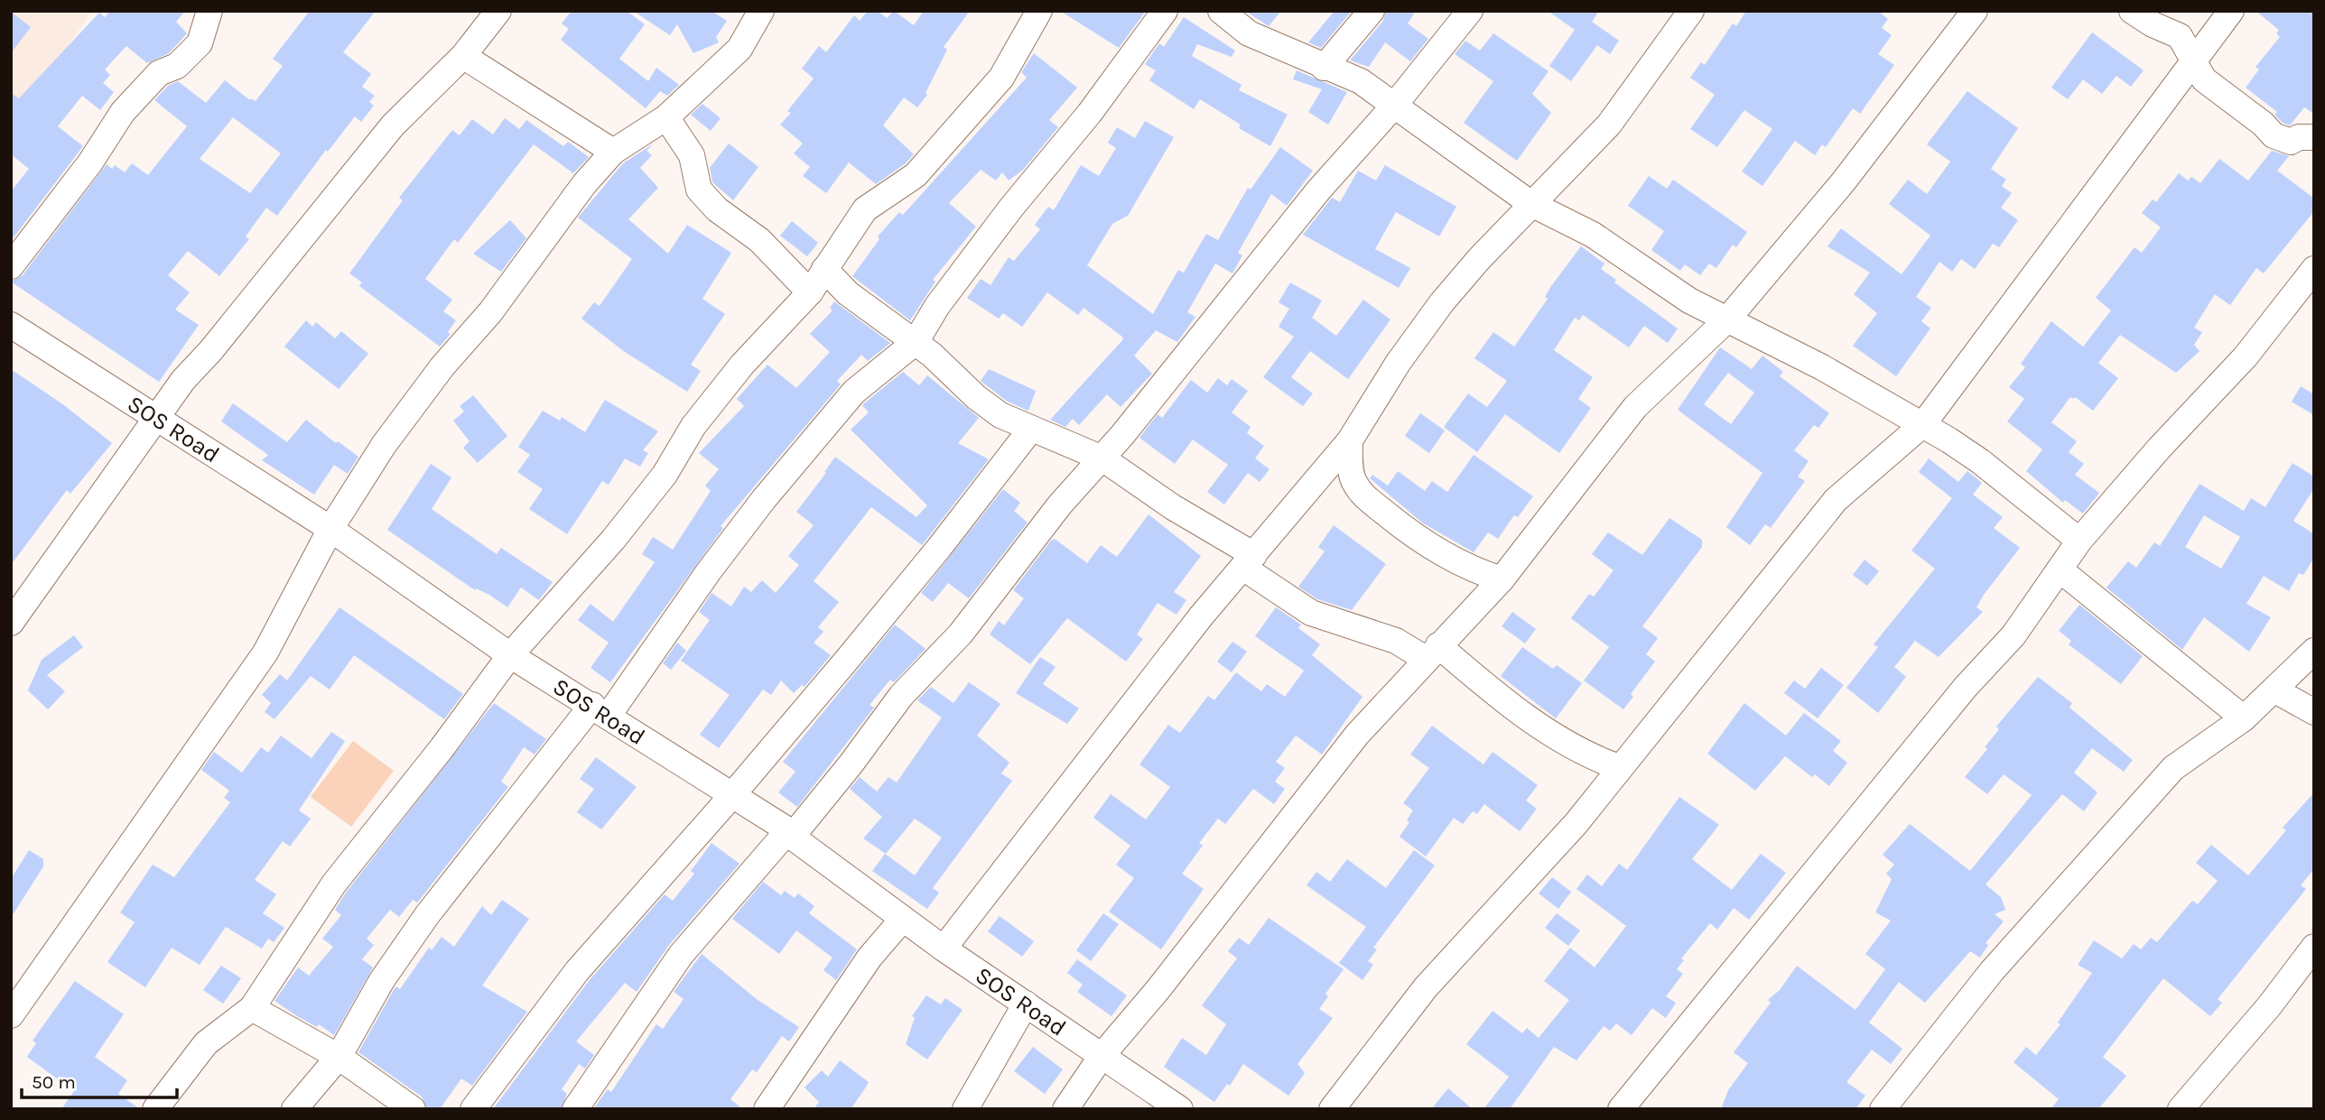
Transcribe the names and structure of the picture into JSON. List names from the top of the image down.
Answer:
{
  "streets": {
    "street": ["SOS Road"]
  },
  "scale_bar": "50 m"
}
